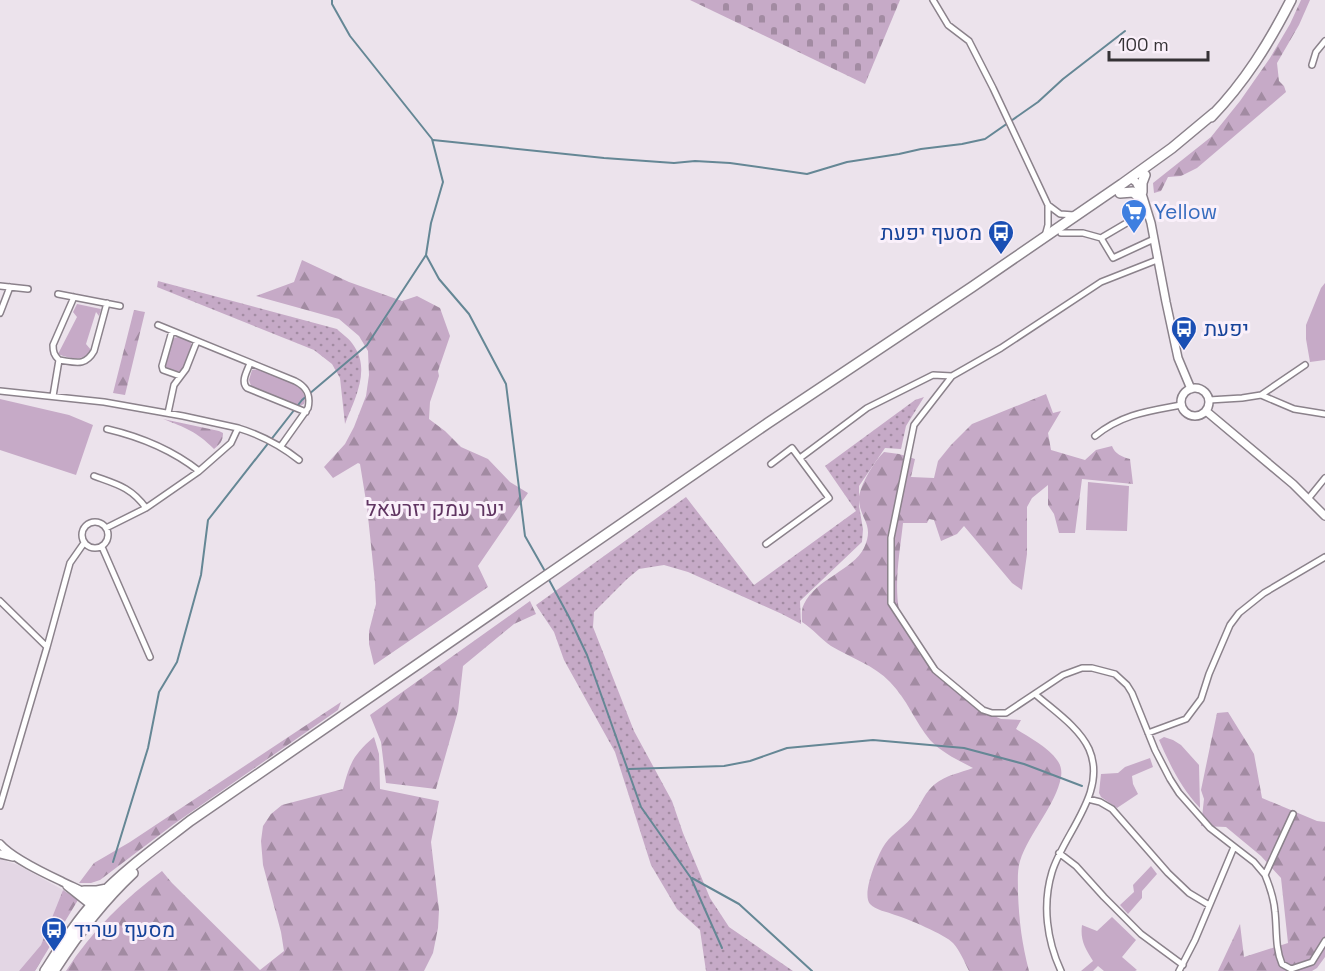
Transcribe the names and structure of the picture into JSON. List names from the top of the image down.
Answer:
{
  "parks": ["יער עמק יזרעאל"],
  "places": {
    "supermarket": ["Yellow"],
    "bus stop": ["מסעף יפעת", "יפעת", "מסעף שריד"]
  },
  "scale_bar": "100 m"
}
